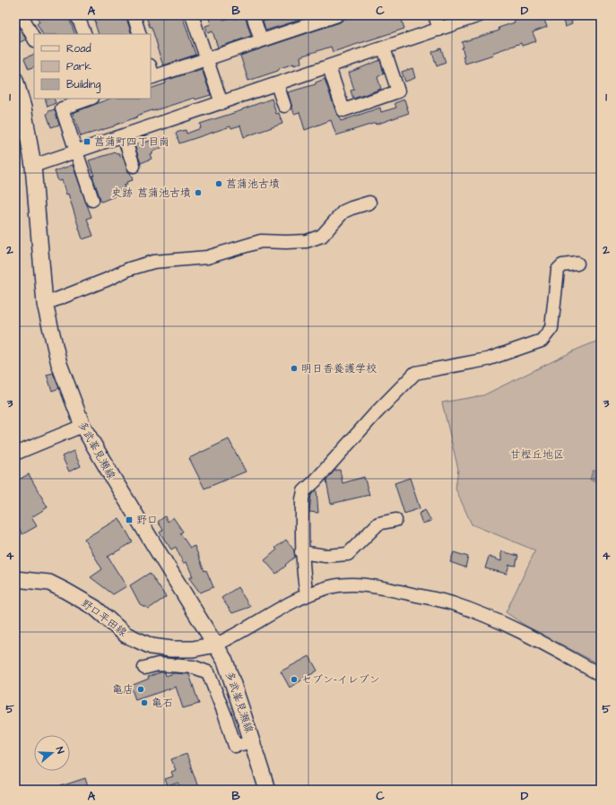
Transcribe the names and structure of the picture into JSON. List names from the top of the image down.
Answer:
{
  "streets": {
    "main road": ["多武峯見瀬線", "野口平田線"]
  },
  "crossings": [
    ["多武峯見瀬線", "野口平田線"]
  ],
  "parks": ["甘樫丘地区"],
  "places": {
    "transit": ["菖蒲町四丁目南", "野口"],
    "other": [
      "菖蒲池古墳",
      "史跡 菖蒲池古墳",
      "明日香養護学校",
      "セブン-イレブン",
      "亀店",
      "亀石"
    ]
  },
  "legend": ["Road", "Park", "Building"],
  "north": "right",
  "grid": {
    "columns": [
      "A",
      "B",
      "C",
      "D"
    ],
    "rows": [
      "1",
      "2",
      "3",
      "4",
      "5"
    ]
  }
}
